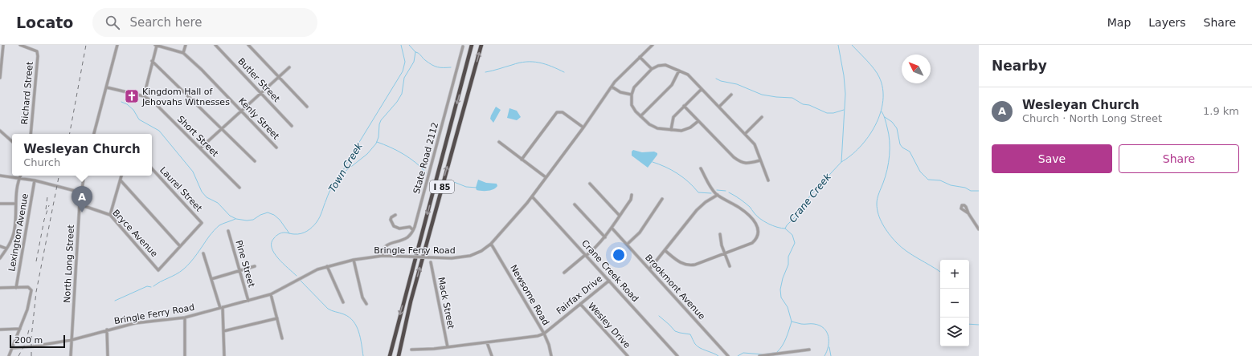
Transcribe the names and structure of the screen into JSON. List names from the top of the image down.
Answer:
{
  "streets": {
    "highway": ["I 85"],
    "street": [
      "Butler Street",
      "Richard Street",
      "Kenly Street",
      "Short Street",
      "State Road 2112",
      "Laurel Street",
      "Lexington Avenue",
      "Bryce Avenue",
      "Bringle Ferry Road",
      "North Long Street",
      "Pine Street",
      "Crane Creek Road",
      "Brookmont Avenue",
      "Newsome Road",
      "Fairfax Drive",
      "Mack Street",
      "Wesley Drive"
    ]
  },
  "crossings": [
    ["Laurel Street", "Bryce Avenue"],
    ["Bryce Avenue", "North Long Street"],
    ["Bringle Ferry Road", "North Long Street"],
    ["Bringle Ferry Road", "Pine Street"],
    ["Bringle Ferry Road", "Crane Creek Road"],
    ["Bringle Ferry Road", "Newsome Road"],
    ["Crane Creek Road", "Fairfax Drive"],
    ["Newsome Road", "Fairfax Drive"],
    ["Fairfax Drive", "Wesley Drive"]
  ],
  "water": ["Town Creek", "Crane Creek"],
  "places": {
    "church": ["Kingdom Hall of Jehovahs Witnesses"]
  },
  "scale_bar": "200 m",
  "north": "top left",
  "page": {
    "header": "Locato",
    "search": "Search here",
    "nav": ["Map", "Layers", "Share"],
    "heading": "Nearby",
    "list": [
      {
        "mark": "A",
        "name": "Wesleyan Church",
        "note": "Church · North Long Street",
        "value": "1.9 km"
      }
    ],
    "popup": ["Wesleyan Church", "Church"],
    "buttons": ["Save", "Share"],
    "pins": "A",
    "map_buttons": ["+", "−"],
    "scale": "200 m"
  }
}
